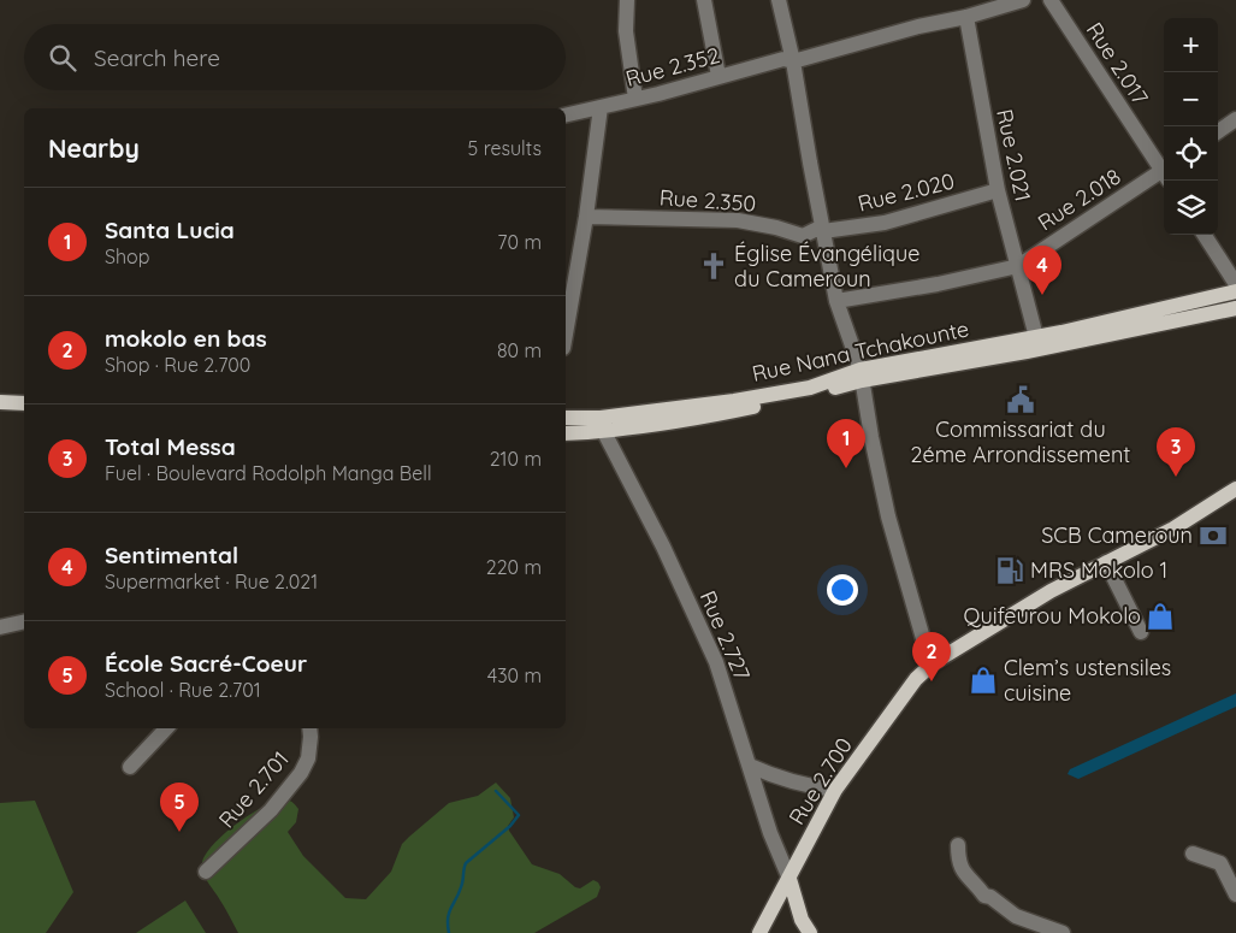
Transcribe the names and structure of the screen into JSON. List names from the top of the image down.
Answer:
{
  "streets": {
    "main road": ["Rue Nana Tchakounte", "Rue 2.700"],
    "street": [
      "Rue 2.017",
      "Rue 2.352",
      "Rue 2.021",
      "Rue 2.020",
      "Rue 2.018",
      "Rue 2.350",
      "Rue 2.727",
      "Rue 2.701"
    ]
  },
  "crossings": [
    ["Rue 2.352", "Rue 2.021"],
    ["Rue 2.021", "Rue 2.020"],
    ["Rue 2.021", "Rue 2.018"],
    ["Rue 2.021", "Rue Nana Tchakounte"],
    ["Rue 2.020", "Rue 2.350"],
    ["Rue Nana Tchakounte", "Rue 2.727"],
    ["Rue 2.727", "Rue 2.700"]
  ],
  "places": {
    "church": ["Église Évangélique du Cameroun"],
    "public building": ["Commissariat du 2éme Arrondissement"],
    "bank": ["SCB Cameroun"],
    "fuel station": ["MRS Mokolo 1"],
    "shop": ["Quifeurou Mokolo", "Clem’s ustensiles cuisine"]
  },
  "page": {
    "map_buttons": ["+", "−"],
    "search": "Search here",
    "heading": ["Nearby", "5 results"],
    "list": [
      {
        "mark": "1",
        "name": "Santa Lucia",
        "note": "Shop",
        "value": "70 m"
      },
      {
        "mark": "2",
        "name": "mokolo en bas",
        "note": "Shop · Rue 2.700",
        "value": "80 m"
      },
      {
        "mark": "3",
        "name": "Total Messa",
        "note": "Fuel · Boulevard Rodolph Manga Bell",
        "value": "210 m"
      },
      {
        "mark": "4",
        "name": "Sentimental",
        "note": "Supermarket · Rue 2.021",
        "value": "220 m"
      },
      {
        "mark": "5",
        "name": "École Sacré-Coeur",
        "note": "School · Rue 2.701",
        "value": "430 m"
      }
    ],
    "pins": [
      "4",
      "1",
      "3",
      "2",
      "5"
    ]
  }
}
